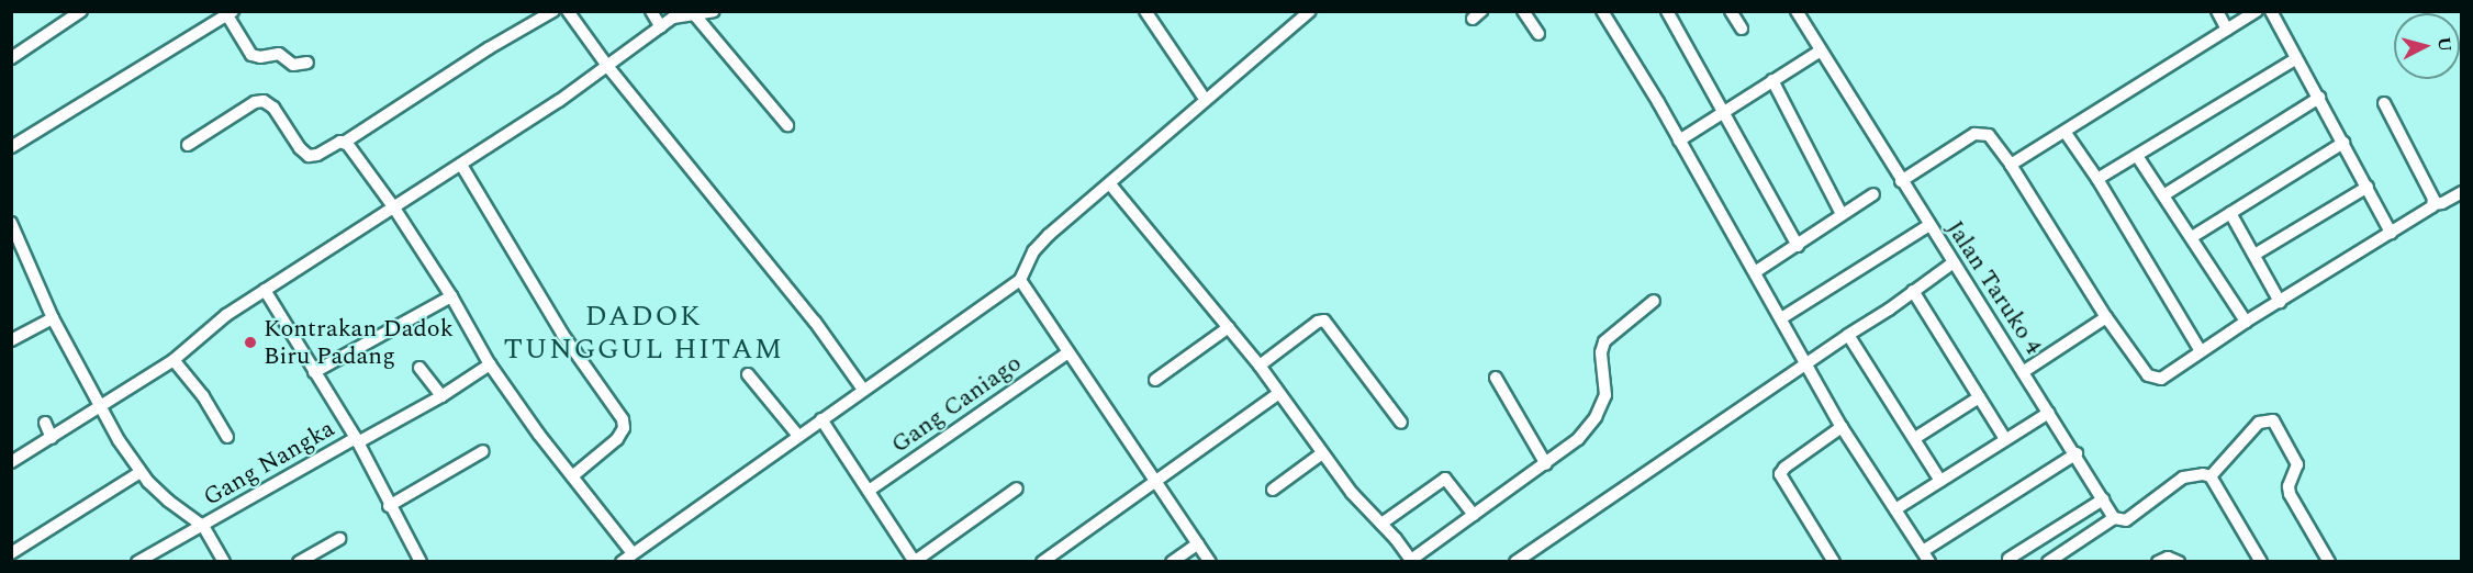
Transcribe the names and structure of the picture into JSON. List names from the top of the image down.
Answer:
{
  "streets": {
    "street": ["Jalan Taruko 4", "Gang Caniago", "Gang Nangka"]
  },
  "districts": ["DADOK TUNGGUL HITAM"],
  "places": ["Kontrakan Dadok Biru Padang"],
  "north": "right"
}
